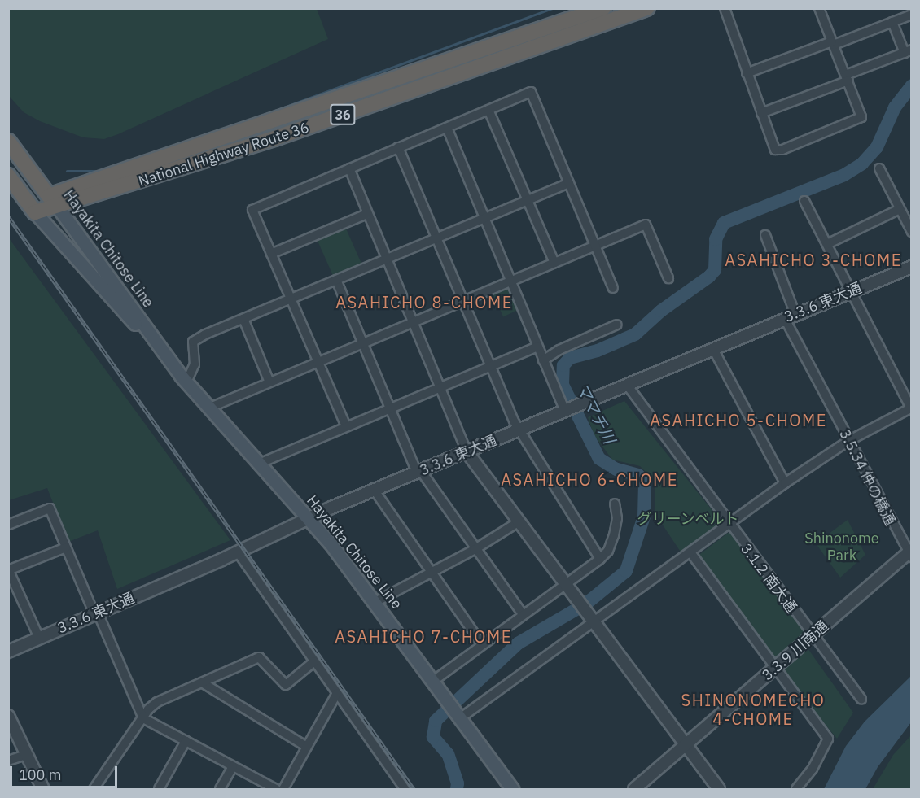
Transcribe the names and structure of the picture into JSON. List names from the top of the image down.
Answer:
{
  "streets": {
    "highway": ["36", "National Highway Route 36"],
    "main road": ["Hayakita Chitose Line"],
    "street": [
      "3.3.6 東大通",
      "3.5.34 仲の橋通",
      "3.1.2 南大通",
      "3.3.9 川南通"
    ]
  },
  "crossings": [
    ["National Highway Route 36", "Hayakita Chitose Line"],
    ["Hayakita Chitose Line", "3.3.6 東大通"],
    ["3.3.6 東大通", "3.5.34 仲の橋通"],
    ["3.3.6 東大通", "3.1.2 南大通"],
    ["3.5.34 仲の橋通", "3.3.9 川南通"],
    ["3.1.2 南大通", "3.3.9 川南通"]
  ],
  "districts": [
    "ASAHICHO 3-CHOME",
    "ASAHICHO 8-CHOME",
    "ASAHICHO 5-CHOME",
    "ASAHICHO 6-CHOME",
    "ASAHICHO 7-CHOME",
    "SHINONOMECHO 4-CHOME"
  ],
  "water": ["ママチ川"],
  "parks": ["グリーンベルト", "Shinonome Park"],
  "scale_bar": "100 m"
}
